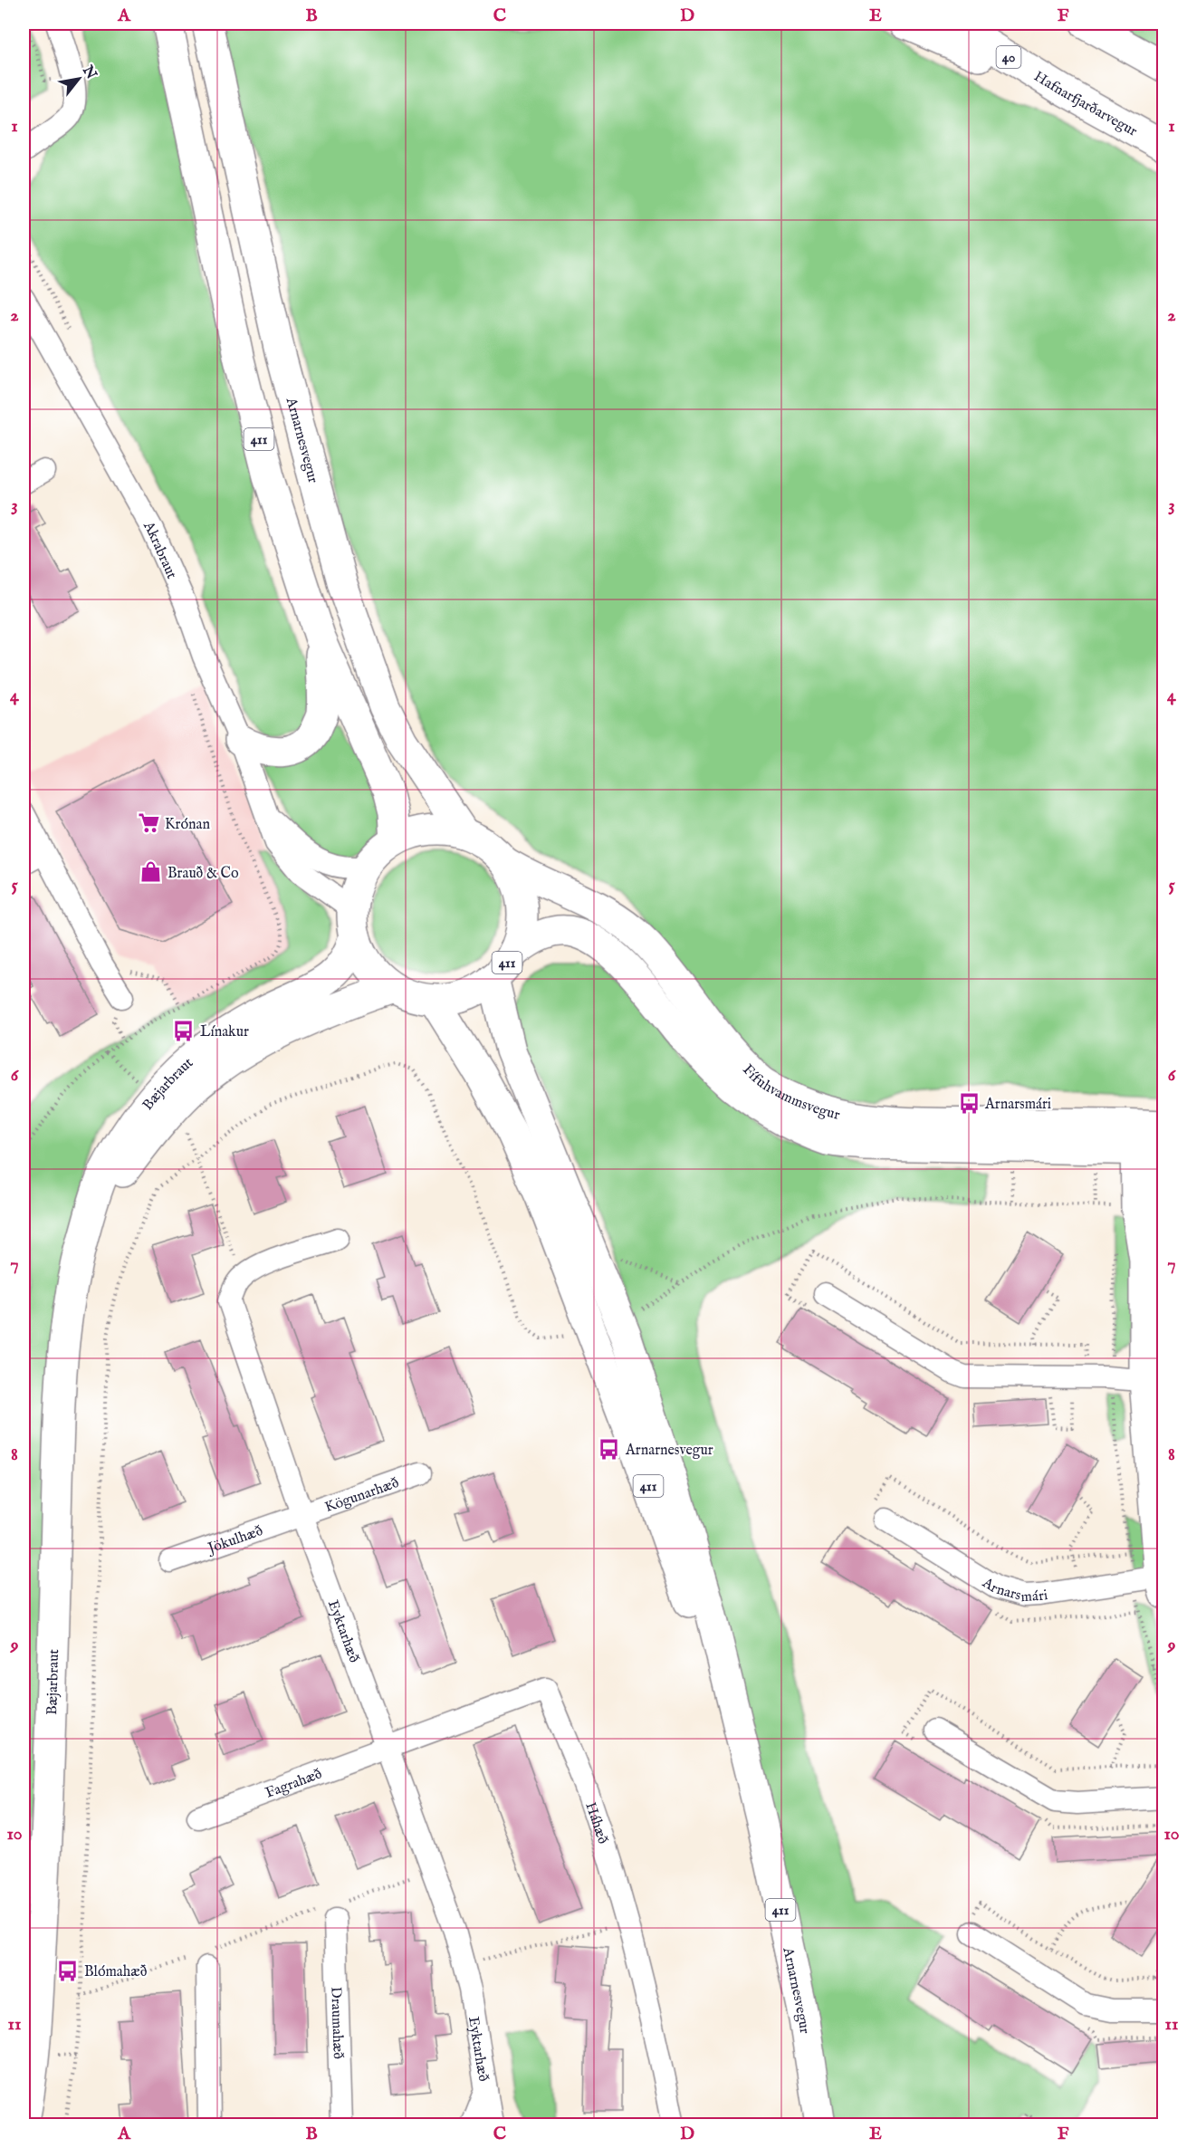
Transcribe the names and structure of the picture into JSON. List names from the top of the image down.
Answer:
{
  "streets": {
    "main road": [
      "40",
      "Hafnarfjarðarvegur",
      "411",
      "Arnarnesvegur",
      "Bæjarbraut",
      "Fífuhvammsvegur",
      "Arnarsmári"
    ],
    "street": [
      "Akrabraut",
      "Kögunarhæð",
      "Jökulhæð",
      "Eyktarhæð",
      "Fagrahæð",
      "Háhæð",
      "Draumahæð"
    ]
  },
  "crossings": [
    ["411", "Arnarnesvegur"],
    ["411", "Akrabraut"],
    ["411", "Bæjarbraut"],
    ["411", "Fífuhvammsvegur"],
    ["Arnarnesvegur", "Akrabraut"],
    ["Arnarnesvegur", "Bæjarbraut"],
    ["Arnarnesvegur", "Fífuhvammsvegur"],
    ["Akrabraut", "Bæjarbraut"],
    ["Akrabraut", "Fífuhvammsvegur"],
    ["Bæjarbraut", "Fífuhvammsvegur"],
    ["Fífuhvammsvegur", "Arnarsmári"],
    ["Kögunarhæð", "Jökulhæð"],
    ["Kögunarhæð", "Eyktarhæð"],
    ["Jökulhæð", "Eyktarhæð"],
    ["Eyktarhæð", "Fagrahæð"],
    ["Eyktarhæð", "Háhæð"],
    ["Fagrahæð", "Háhæð"]
  ],
  "places": {
    "supermarket": ["Krónan"],
    "shop": ["Brauð & Co"],
    "bus stop": [
      "Línakur",
      "Arnarsmári",
      "Arnarnesvegur",
      "Blómahæð"
    ]
  },
  "north": "top right",
  "grid": {
    "columns": [
      "A",
      "B",
      "C",
      "D",
      "E",
      "F"
    ],
    "rows": [
      "1",
      "2",
      "3",
      "4",
      "5",
      "6",
      "7",
      "8",
      "9",
      "10",
      "11"
    ]
  }
}
